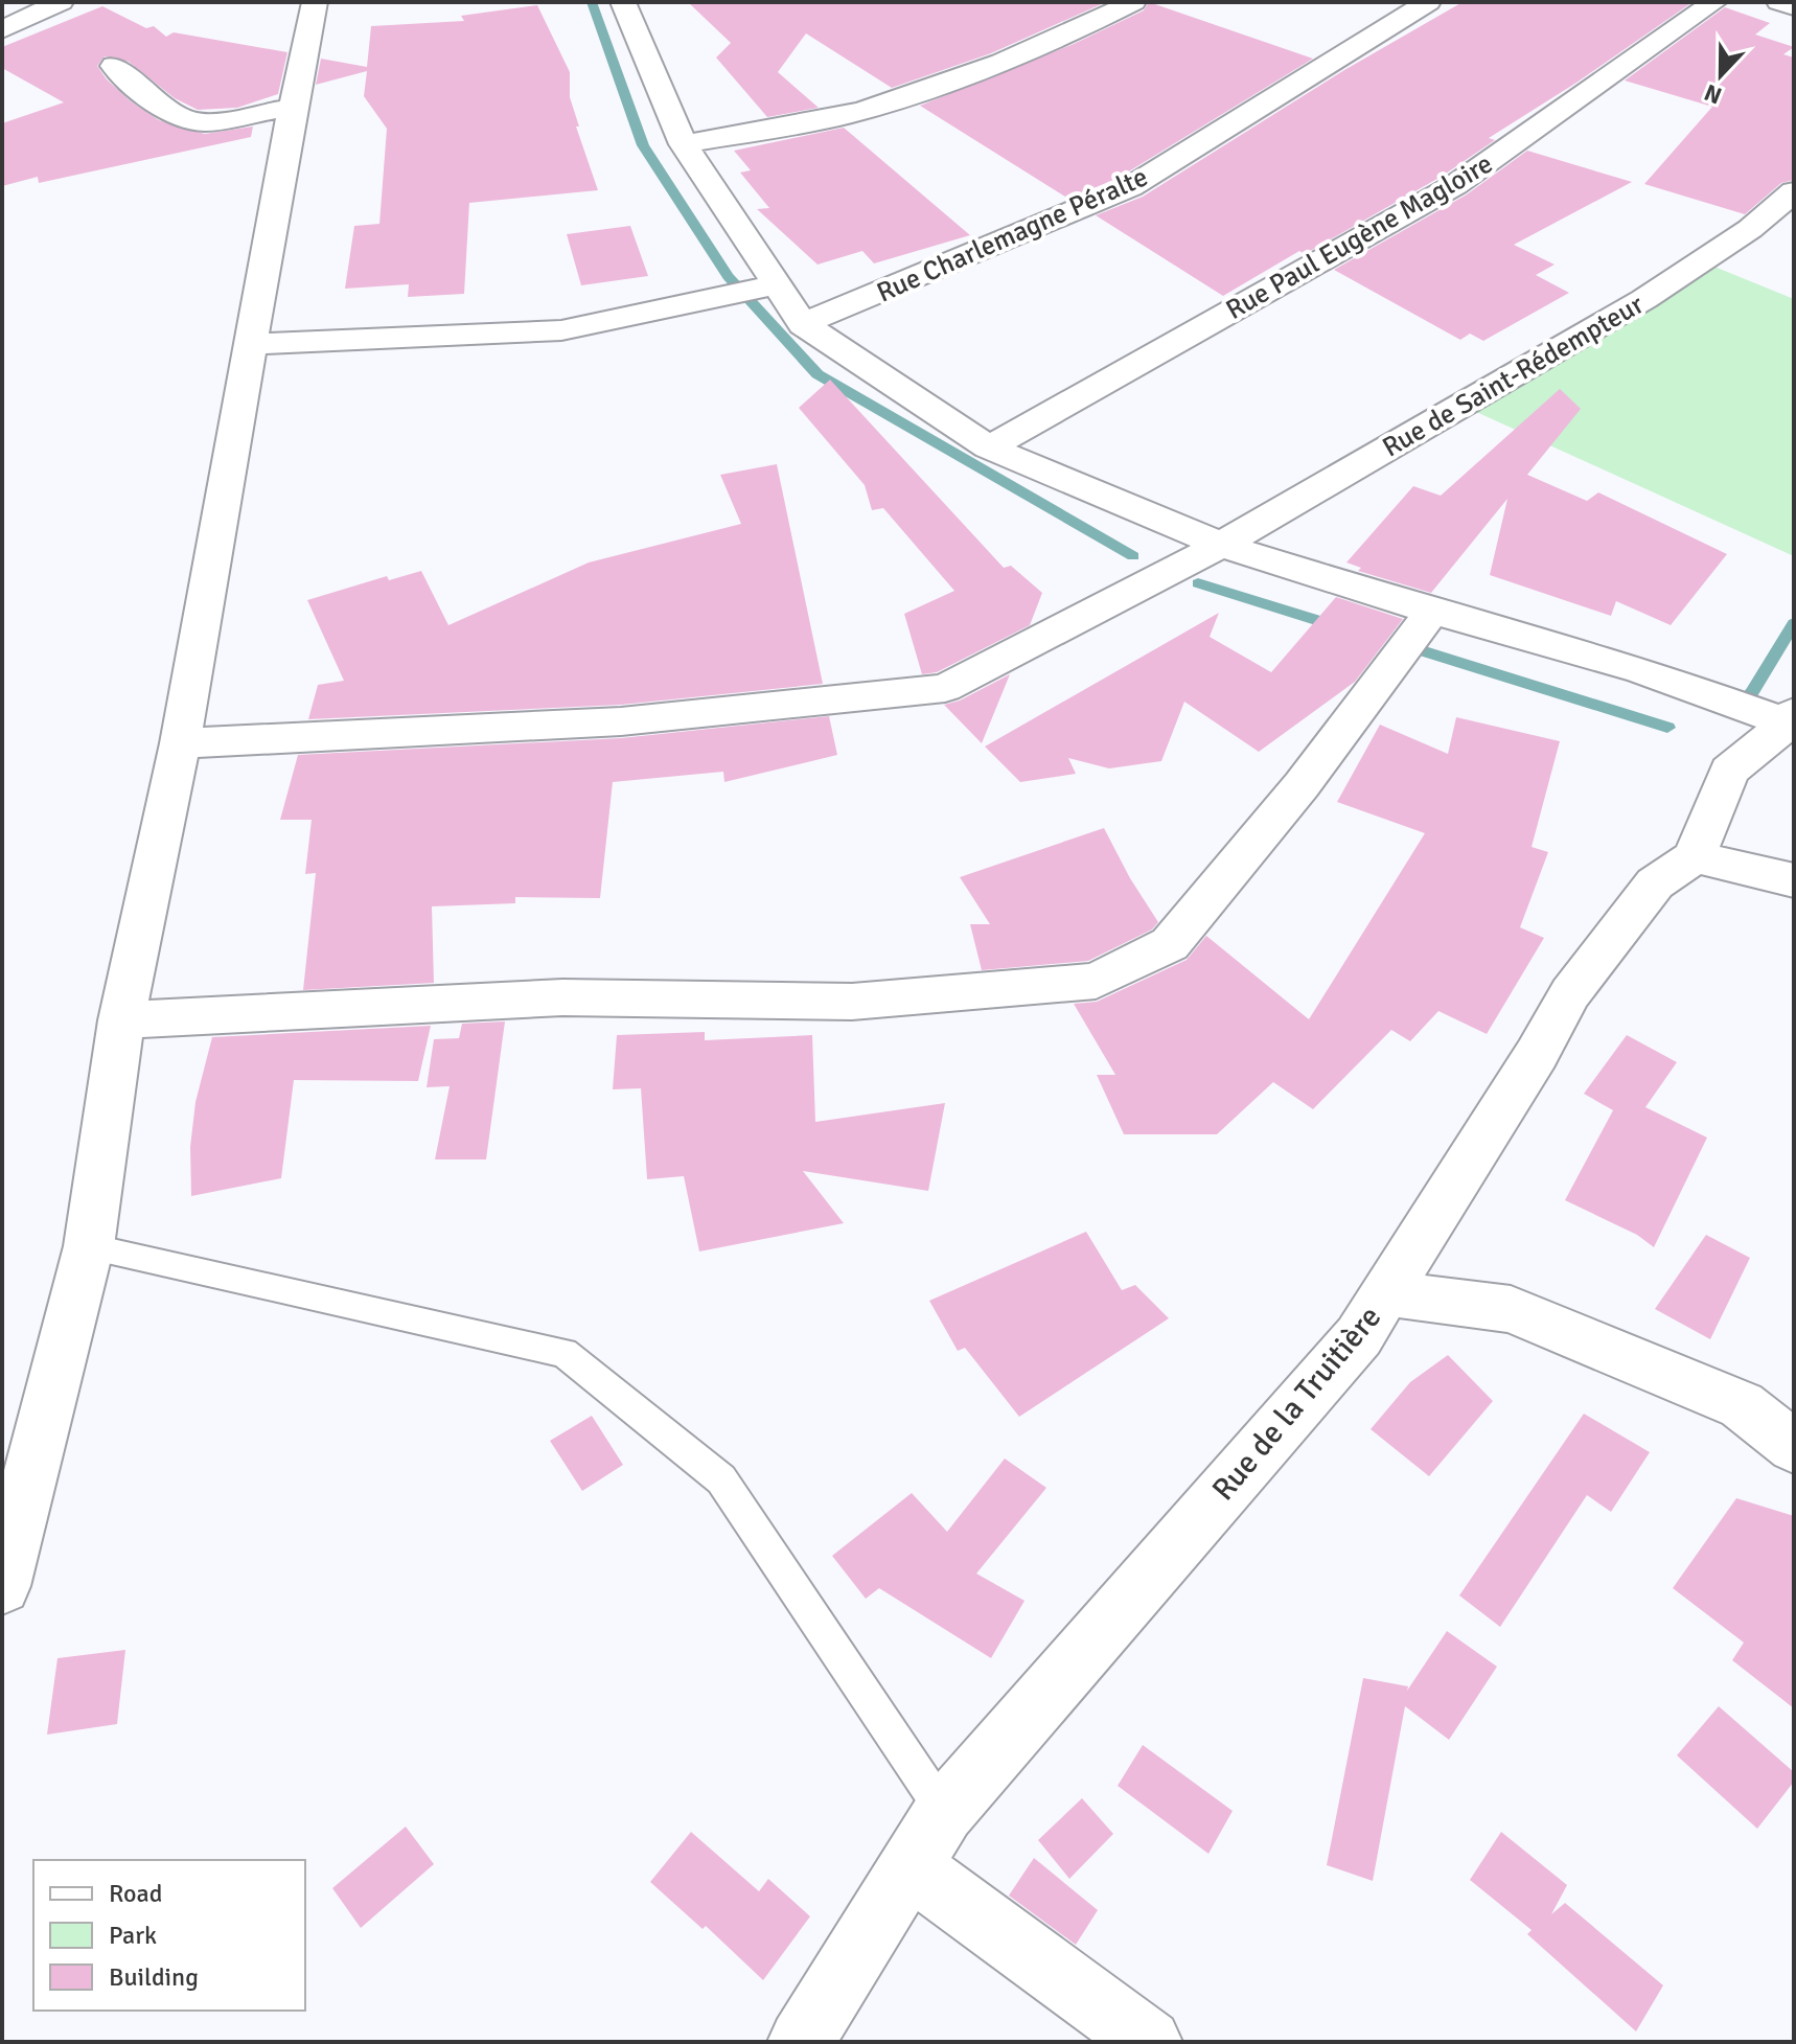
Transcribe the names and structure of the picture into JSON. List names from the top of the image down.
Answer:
{
  "streets": {
    "street": [
      "Rue Charlemagne Péralte",
      "Rue Paul Eugène Magloire",
      "Rue de Saint-Rédempteur",
      "Rue de la Truitière"
    ]
  },
  "legend": ["Road", "Park", "Building"],
  "north": "bottom"
}
